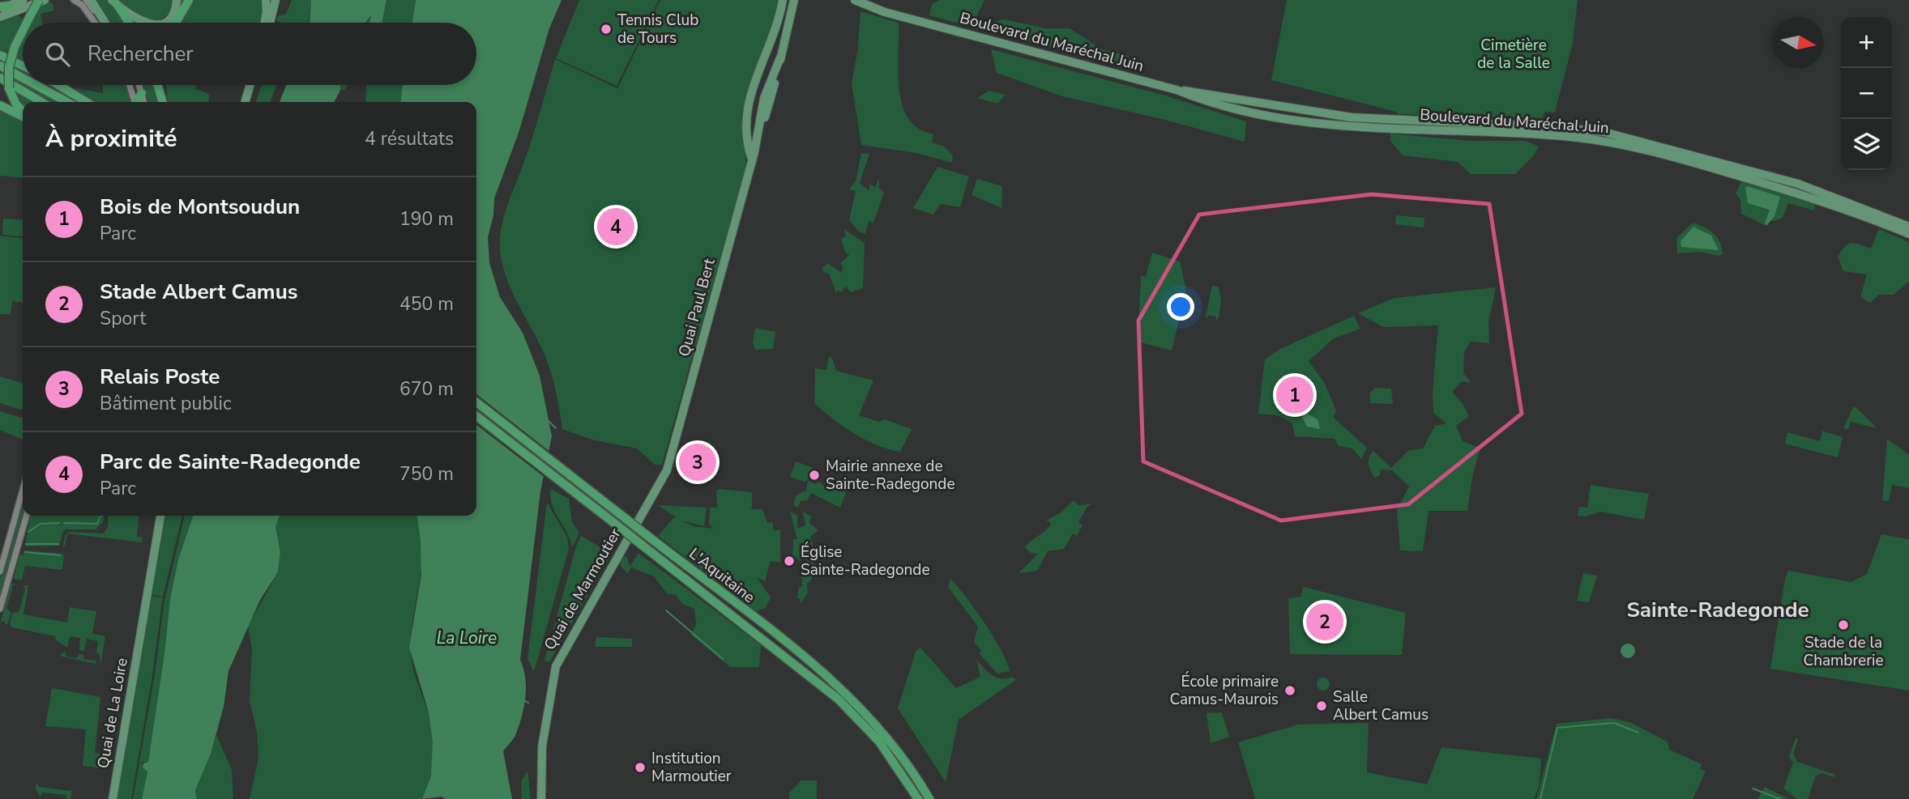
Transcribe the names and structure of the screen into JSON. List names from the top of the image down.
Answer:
{
  "streets": {
    "highway": ["L'Aquitaine"],
    "main road": [
      "Boulevard du Maréchal Juin",
      "Quai Paul Bert",
      "Quai de Marmoutier",
      "Quai de La Loire"
    ]
  },
  "crossings": [
    ["Quai Paul Bert", "Quai de Marmoutier"]
  ],
  "districts": ["Sainte-Radegonde"],
  "water": ["La Loire"],
  "parks": ["Cimetière de la Salle"],
  "places": [
    "Tennis Club de Tours",
    "Mairie annexe de Sainte-Radegonde",
    "Église Sainte-Radegonde",
    "Stade de la Chambrerie",
    "École primaire Camus-Maurois",
    "Salle Albert Camus",
    "Institution Marmoutier"
  ],
  "north": "right",
  "page": {
    "map_buttons": ["+", "−"],
    "search": "Rechercher",
    "heading": ["À proximité", "4 résultats"],
    "list": [
      {
        "mark": "1",
        "name": "Bois de Montsoudun",
        "note": "Parc",
        "value": "190 m"
      },
      {
        "mark": "2",
        "name": "Stade Albert Camus",
        "note": "Sport",
        "value": "450 m"
      },
      {
        "mark": "3",
        "name": "Relais Poste",
        "note": "Bâtiment public",
        "value": "670 m"
      },
      {
        "mark": "4",
        "name": "Parc de Sainte-Radegonde",
        "note": "Parc",
        "value": "750 m"
      }
    ],
    "pins": [
      "4",
      "1",
      "3",
      "2"
    ]
  }
}
